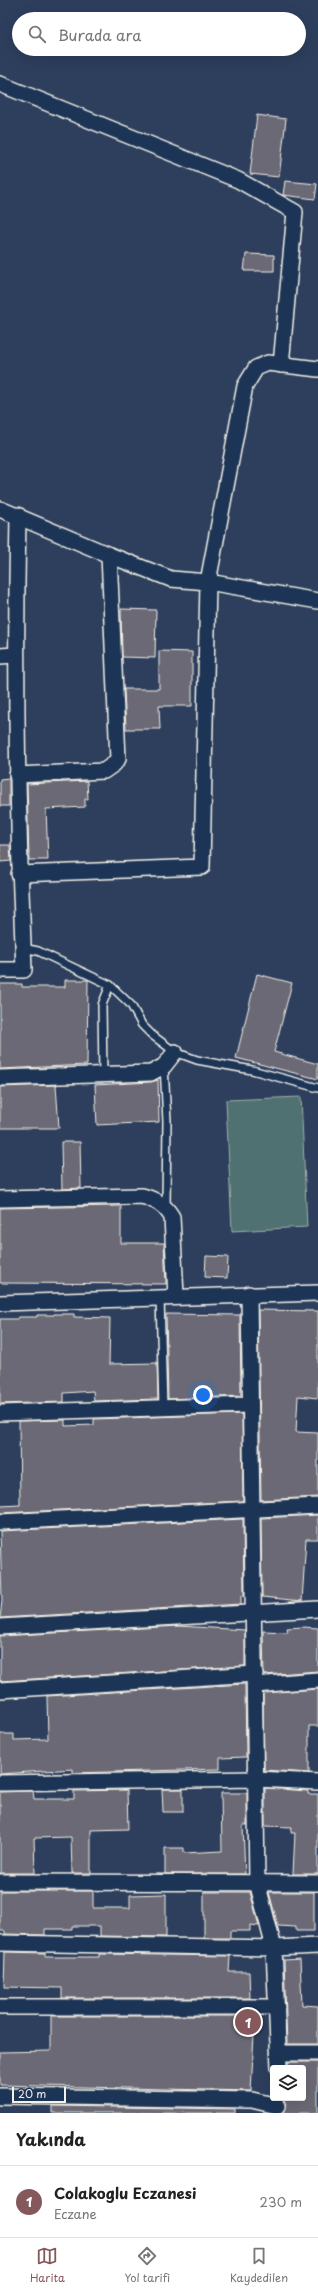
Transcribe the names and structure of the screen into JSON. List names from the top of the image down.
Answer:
{
  "scale_bar": "20 m",
  "page": {
    "search": "Burada ara",
    "pins": "1",
    "scale": "20 m",
    "heading": "Yakında",
    "list": [
      {
        "mark": "1",
        "name": "Colakoglu Eczanesi",
        "note": "Eczane",
        "value": "230 m"
      }
    ],
    "nav": ["Harita", "Yol tarifi", "Kaydedilen"]
  }
}
